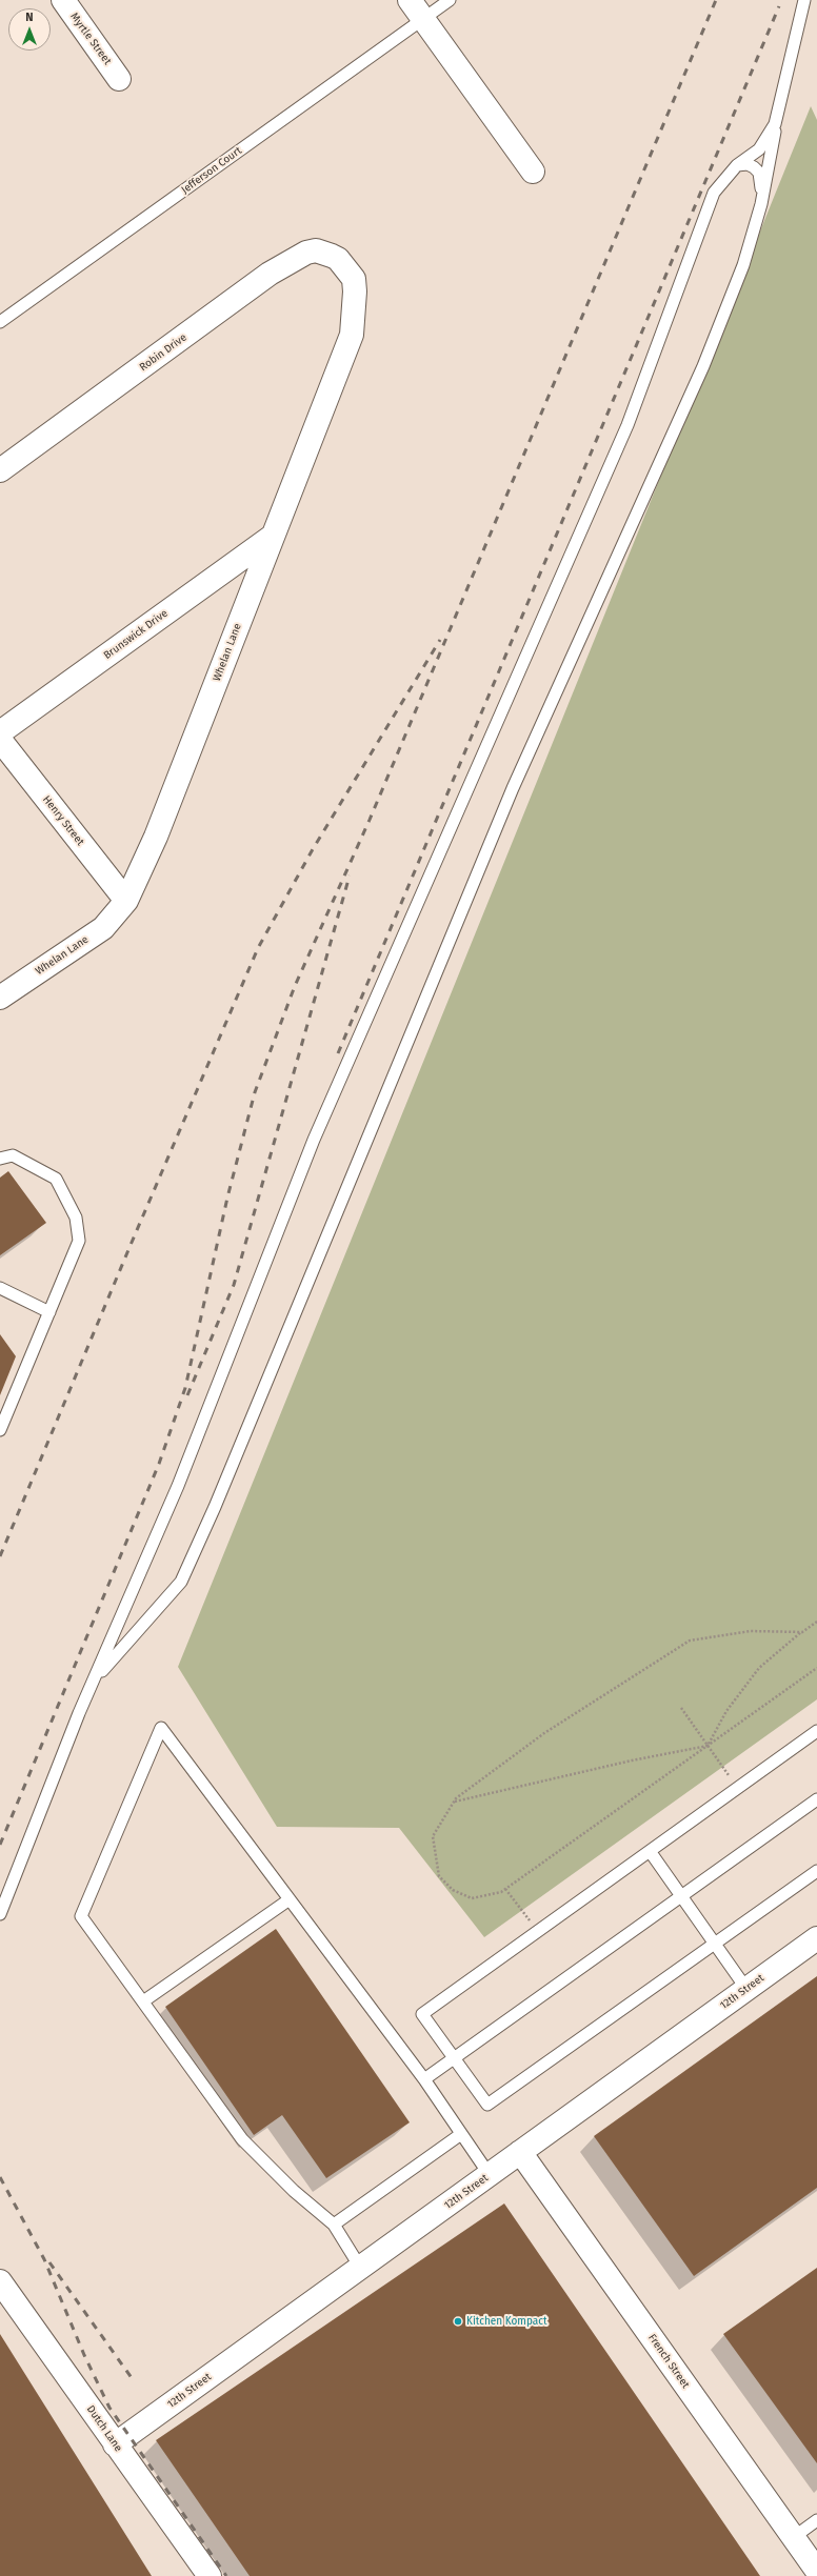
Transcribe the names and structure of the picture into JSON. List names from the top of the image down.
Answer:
{
  "streets": {
    "street": [
      "Myrtle Street",
      "Robin Drive",
      "Brunswick Drive",
      "Whelan Lane",
      "Henry Street",
      "12th Street",
      "French Street",
      "Dutch Lane"
    ],
    "lane": ["Jefferson Court"]
  },
  "crossings": [
    ["Robin Drive", "Whelan Lane"],
    ["Brunswick Drive", "Whelan Lane"],
    ["Whelan Lane", "Henry Street"],
    ["12th Street", "French Street"],
    ["12th Street", "Dutch Lane"]
  ],
  "places": ["Kitchen Kompact"],
  "north": "top"
}
